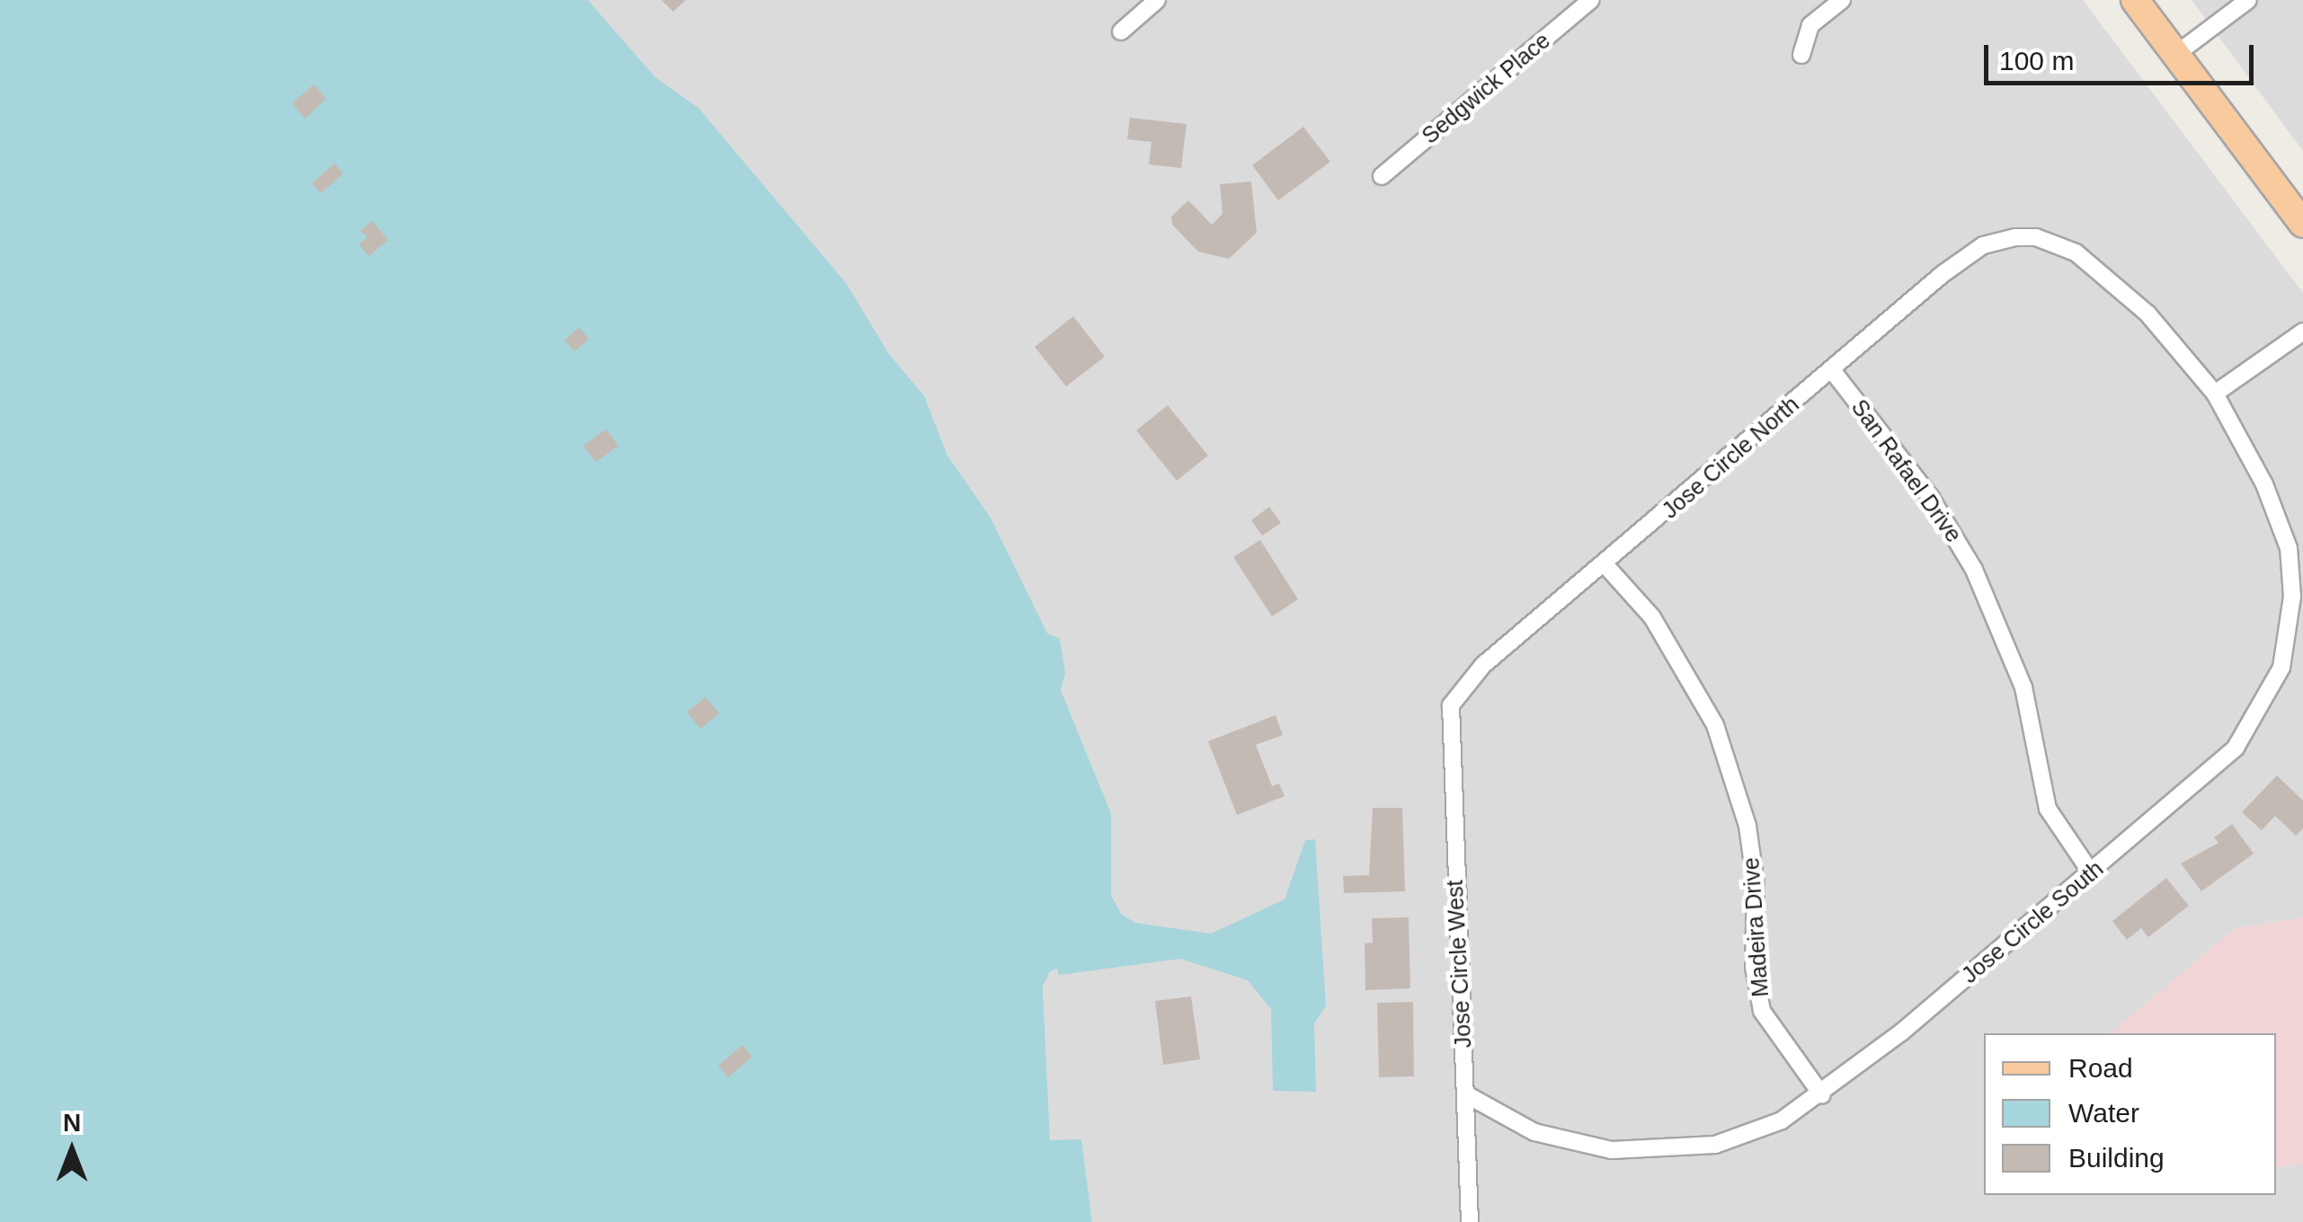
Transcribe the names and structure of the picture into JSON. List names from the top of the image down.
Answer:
{
  "streets": {
    "street": [
      "Sedgwick Place",
      "Jose Circle North",
      "San Rafael Drive",
      "Jose Circle South",
      "Madeira Drive",
      "Jose Circle West"
    ]
  },
  "crossings": [
    ["Jose Circle North", "San Rafael Drive"],
    ["Jose Circle North", "Jose Circle South"],
    ["Jose Circle North", "Madeira Drive"],
    ["Jose Circle North", "Jose Circle West"],
    ["San Rafael Drive", "Jose Circle South"],
    ["Jose Circle South", "Madeira Drive"],
    ["Jose Circle South", "Jose Circle West"]
  ],
  "legend": ["Road", "Water", "Building"],
  "scale_bar": "100 m",
  "north": "top"
}
